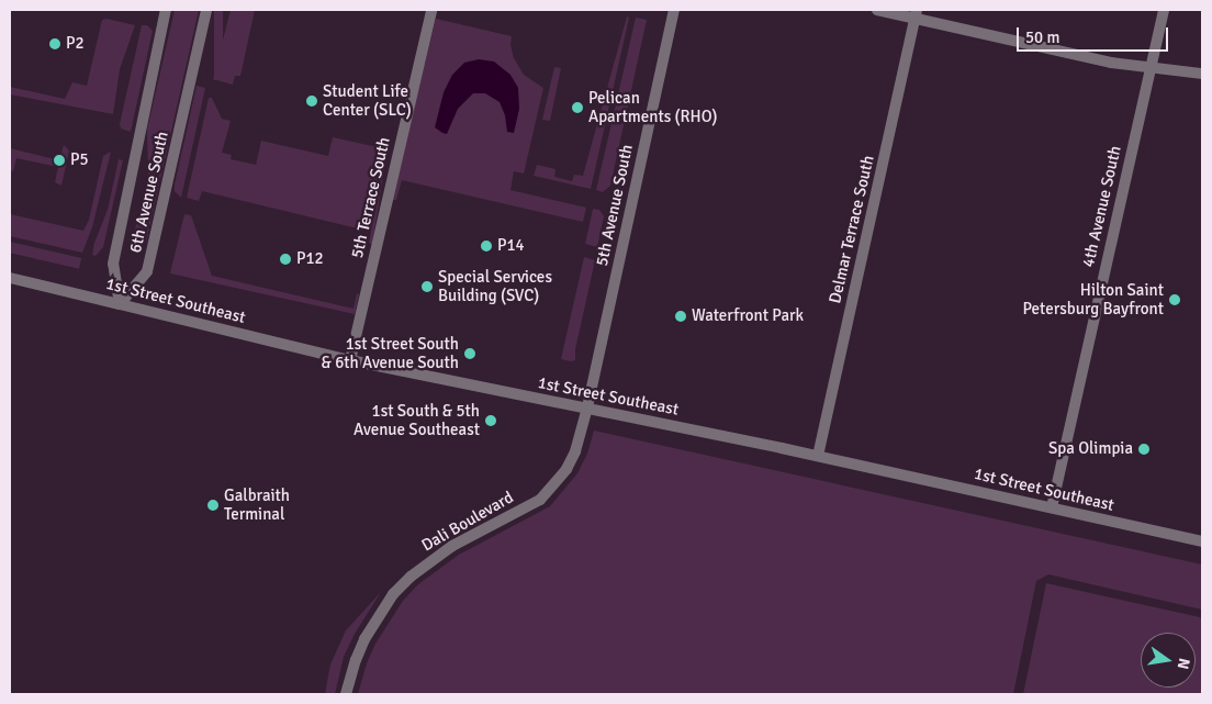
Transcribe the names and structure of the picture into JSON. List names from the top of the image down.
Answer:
{
  "streets": {
    "street": [
      "6th Avenue South",
      "5th Terrace South",
      "5th Avenue South",
      "4th Avenue South",
      "Delmar Terrace South",
      "1st Street Southeast",
      "Dali Boulevard"
    ]
  },
  "crossings": [
    ["6th Avenue South", "1st Street Southeast"],
    ["5th Terrace South", "1st Street Southeast"],
    ["5th Avenue South", "1st Street Southeast"],
    ["5th Avenue South", "Dali Boulevard"],
    ["4th Avenue South", "1st Street Southeast"],
    ["Delmar Terrace South", "1st Street Southeast"],
    ["1st Street Southeast", "Dali Boulevard"]
  ],
  "places": [
    "P2",
    "Student Life Center (SLC)",
    "Pelican Apartments (RHO)",
    "P5",
    "P14",
    "P12",
    "Special Services Building (SVC)",
    "Hilton Saint Petersburg Bayfront",
    "Waterfront Park",
    "1st Street South & 6th Avenue South",
    "1st South & 5th Avenue Southeast",
    "Spa Olimpia",
    "Galbraith Terminal"
  ],
  "scale_bar": "50 m",
  "north": "right"
}
